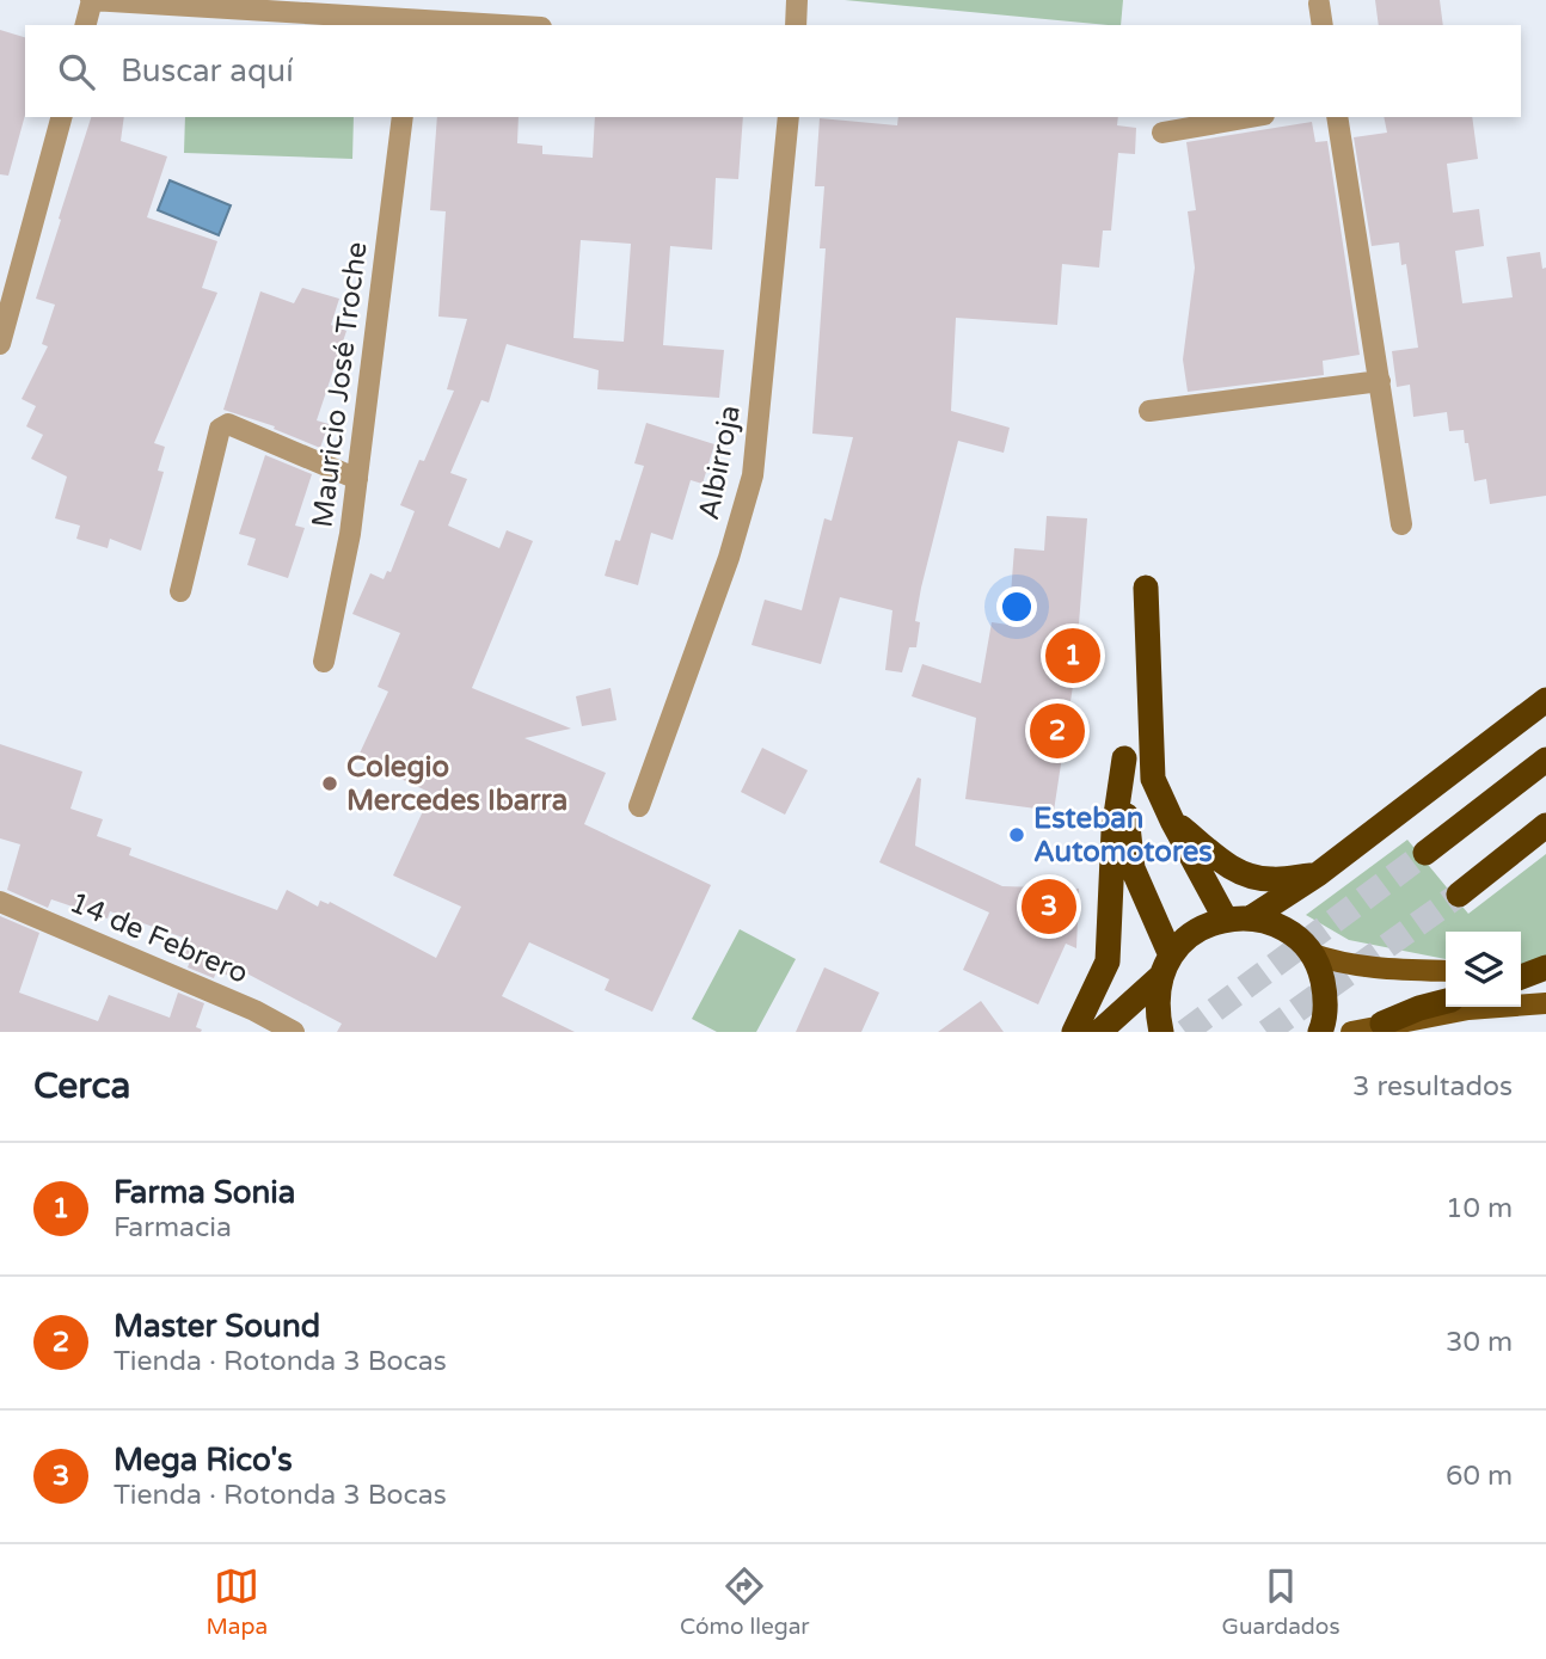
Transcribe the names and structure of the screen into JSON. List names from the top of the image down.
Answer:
{
  "streets": {
    "street": ["Mauricio José Troche", "Albirroja", "14 de Febrero"]
  },
  "places": ["Colegio Mercedes Ibarra", "Esteban Automotores"],
  "page": {
    "search": "Buscar aquí",
    "pins": ["1", "2", "3"],
    "heading": ["Cerca", "3 resultados"],
    "list": [
      {
        "mark": "1",
        "name": "Farma Sonia",
        "note": "Farmacia",
        "value": "10 m"
      },
      {
        "mark": "2",
        "name": "Master Sound",
        "note": "Tienda · Rotonda 3 Bocas",
        "value": "30 m"
      },
      {
        "mark": "3",
        "name": "Mega Rico's",
        "note": "Tienda · Rotonda 3 Bocas",
        "value": "60 m"
      }
    ],
    "nav": ["Mapa", "Cómo llegar", "Guardados"]
  }
}
